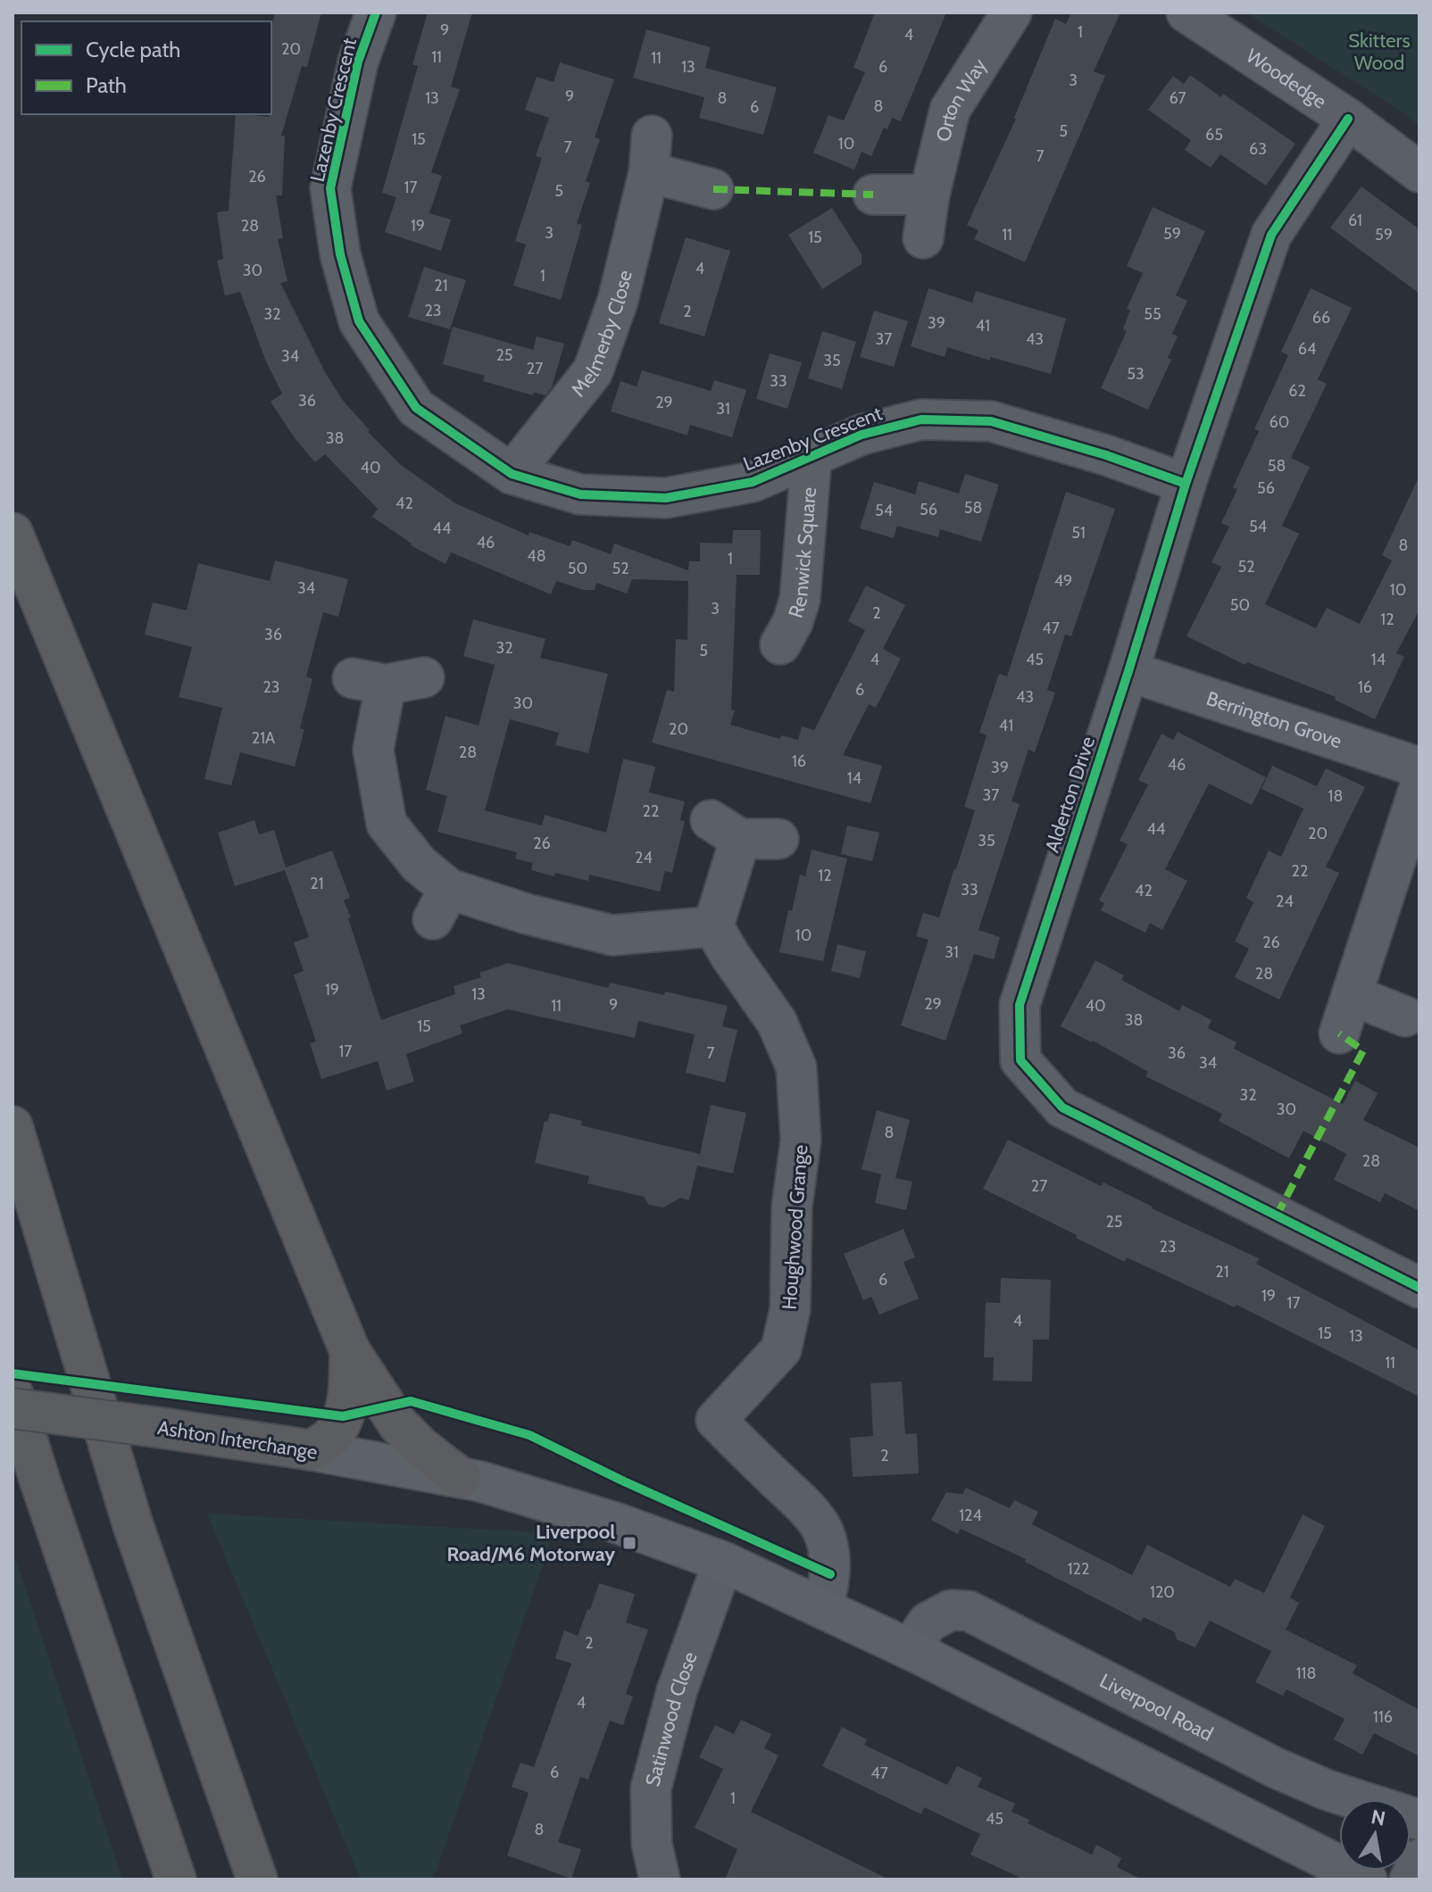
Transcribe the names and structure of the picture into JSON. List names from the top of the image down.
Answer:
{
  "streets": {
    "highway": ["Ashton Interchange"],
    "street": [
      "Woodedge",
      "Orton Way",
      "Lazenby Crescent",
      "Melmerby Close",
      "Renwick Square",
      "Berrington Grove",
      "Alderton Drive",
      "Houghwood Grange",
      "Liverpool Road",
      "Satinwood Close"
    ]
  },
  "crossings": [
    ["Woodedge", "Alderton Drive"],
    ["Lazenby Crescent", "Melmerby Close"],
    ["Lazenby Crescent", "Renwick Square"],
    ["Lazenby Crescent", "Alderton Drive"],
    ["Berrington Grove", "Alderton Drive"]
  ],
  "parks": ["Skitters Wood"],
  "places": {
    "transit": ["Liverpool Road/M6 Motorway"]
  },
  "house_numbers": [
    "9",
    "1",
    "4",
    "20",
    "11",
    "11",
    "13",
    "6",
    "3",
    "9",
    "13",
    "8",
    "67",
    "8",
    "6",
    "5",
    "65",
    "15",
    "10",
    "7",
    "63",
    "7",
    "26",
    "17",
    "5",
    "61",
    "28",
    "19",
    "3",
    "59",
    "11",
    "59",
    "15",
    "4",
    "30",
    "1",
    "21",
    "23",
    "2",
    "32",
    "55",
    "66",
    "39",
    "41",
    "37",
    "43",
    "64",
    "25",
    "34",
    "35",
    "27",
    "53",
    "33",
    "62",
    "36",
    "29",
    "31",
    "60",
    "38",
    "58",
    "40",
    "56",
    "42",
    "58",
    "56",
    "54",
    "54",
    "44",
    "51",
    "46",
    "8",
    "48",
    "1",
    "52",
    "50",
    "52",
    "49",
    "34",
    "10",
    "50",
    "3",
    "2",
    "12",
    "47",
    "36",
    "32",
    "5",
    "4",
    "45",
    "14",
    "23",
    "16",
    "6",
    "43",
    "30",
    "41",
    "20",
    "21A",
    "28",
    "16",
    "46",
    "39",
    "14",
    "37",
    "18",
    "22",
    "44",
    "20",
    "35",
    "26",
    "24",
    "22",
    "12",
    "21",
    "33",
    "42",
    "24",
    "10",
    "26",
    "31",
    "28",
    "19",
    "13",
    "29",
    "9",
    "11",
    "40",
    "38",
    "15",
    "17",
    "7",
    "36",
    "34",
    "32",
    "30",
    "8",
    "28",
    "27",
    "25",
    "23",
    "21",
    "6",
    "19",
    "17",
    "4",
    "15",
    "13",
    "11",
    "2",
    "124",
    "122",
    "120",
    "2",
    "118",
    "4",
    "116",
    "6",
    "47",
    "1",
    "45",
    "8"
  ],
  "legend": ["Cycle path", "Path"],
  "north": "top"
}
